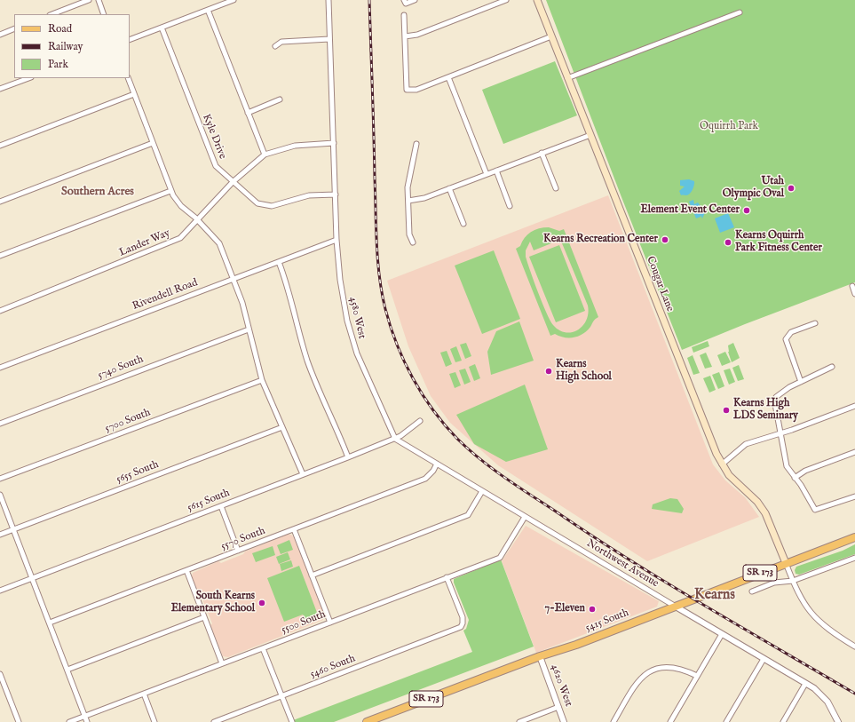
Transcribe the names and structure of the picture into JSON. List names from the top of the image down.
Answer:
{
  "streets": {
    "main road": ["Cougar Lane", "SR 173", "5415 South"],
    "street": [
      "Kyle Drive",
      "Lander Way",
      "Rivendell Road",
      "4580 West",
      "5740 South",
      "5700 South",
      "5655 South",
      "5615 South",
      "5570 South",
      "Northwest Avenue",
      "5500 South",
      "5460 South",
      "4620 West"
    ]
  },
  "crossings": [
    ["Kyle Drive", "Lander Way"],
    ["Kyle Drive", "4580 West"],
    ["Lander Way", "4580 West"],
    ["Cougar Lane", "5415 South"],
    ["Rivendell Road", "4580 West"],
    ["4580 West", "5615 South"],
    ["4580 West", "Northwest Avenue"],
    ["5615 South", "Northwest Avenue"],
    ["5570 South", "Northwest Avenue"],
    ["Northwest Avenue", "5415 South"],
    ["Northwest Avenue", "5500 South"],
    ["5415 South", "4620 West"],
    ["5500 South", "5460 South"]
  ],
  "districts": ["Southern Acres", "Kearns"],
  "parks": ["Oquirrh Park"],
  "places": [
    "Utah Olympic Oval",
    "Element Event Center",
    "Kearns Recreation Center",
    "Kearns Oquirrh Park Fitness Center",
    "Kearns High School",
    "Kearns High LDS Seminary",
    "South Kearns Elementary School",
    "7-Eleven"
  ],
  "legend": ["Road", "Railway", "Park"]
}
